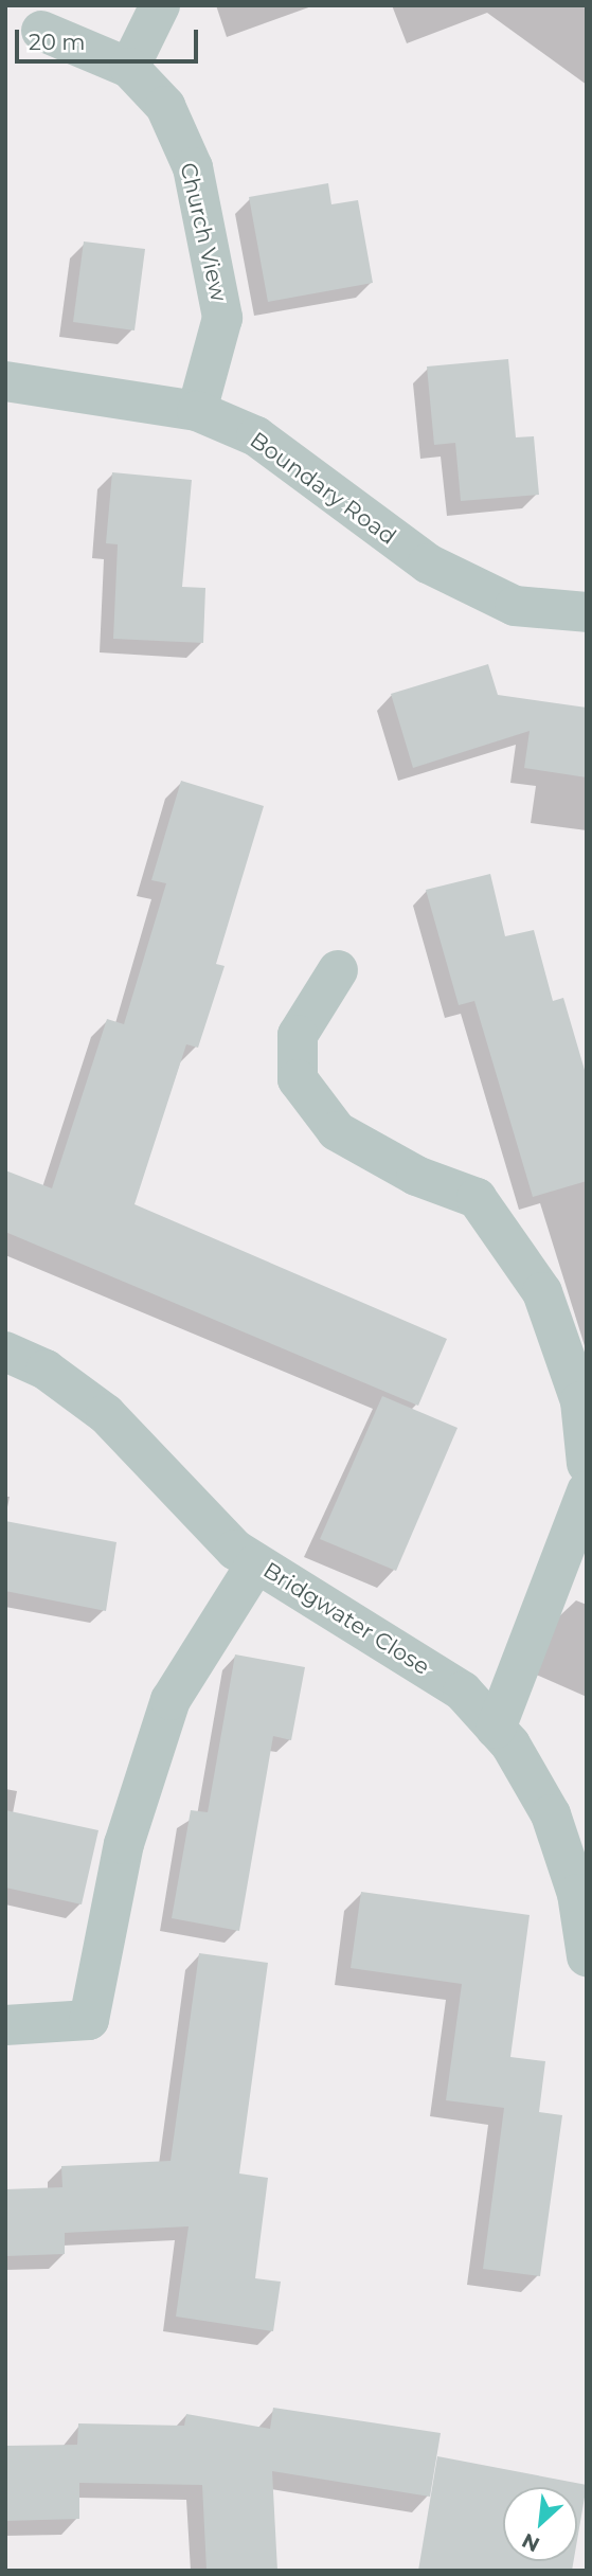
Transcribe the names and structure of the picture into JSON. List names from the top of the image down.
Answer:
{
  "streets": {
    "street": ["Church View", "Boundary Road", "Bridgwater Close"]
  },
  "crossings": [
    ["Church View", "Boundary Road"]
  ],
  "scale_bar": "20 m",
  "north": "bottom left"
}
